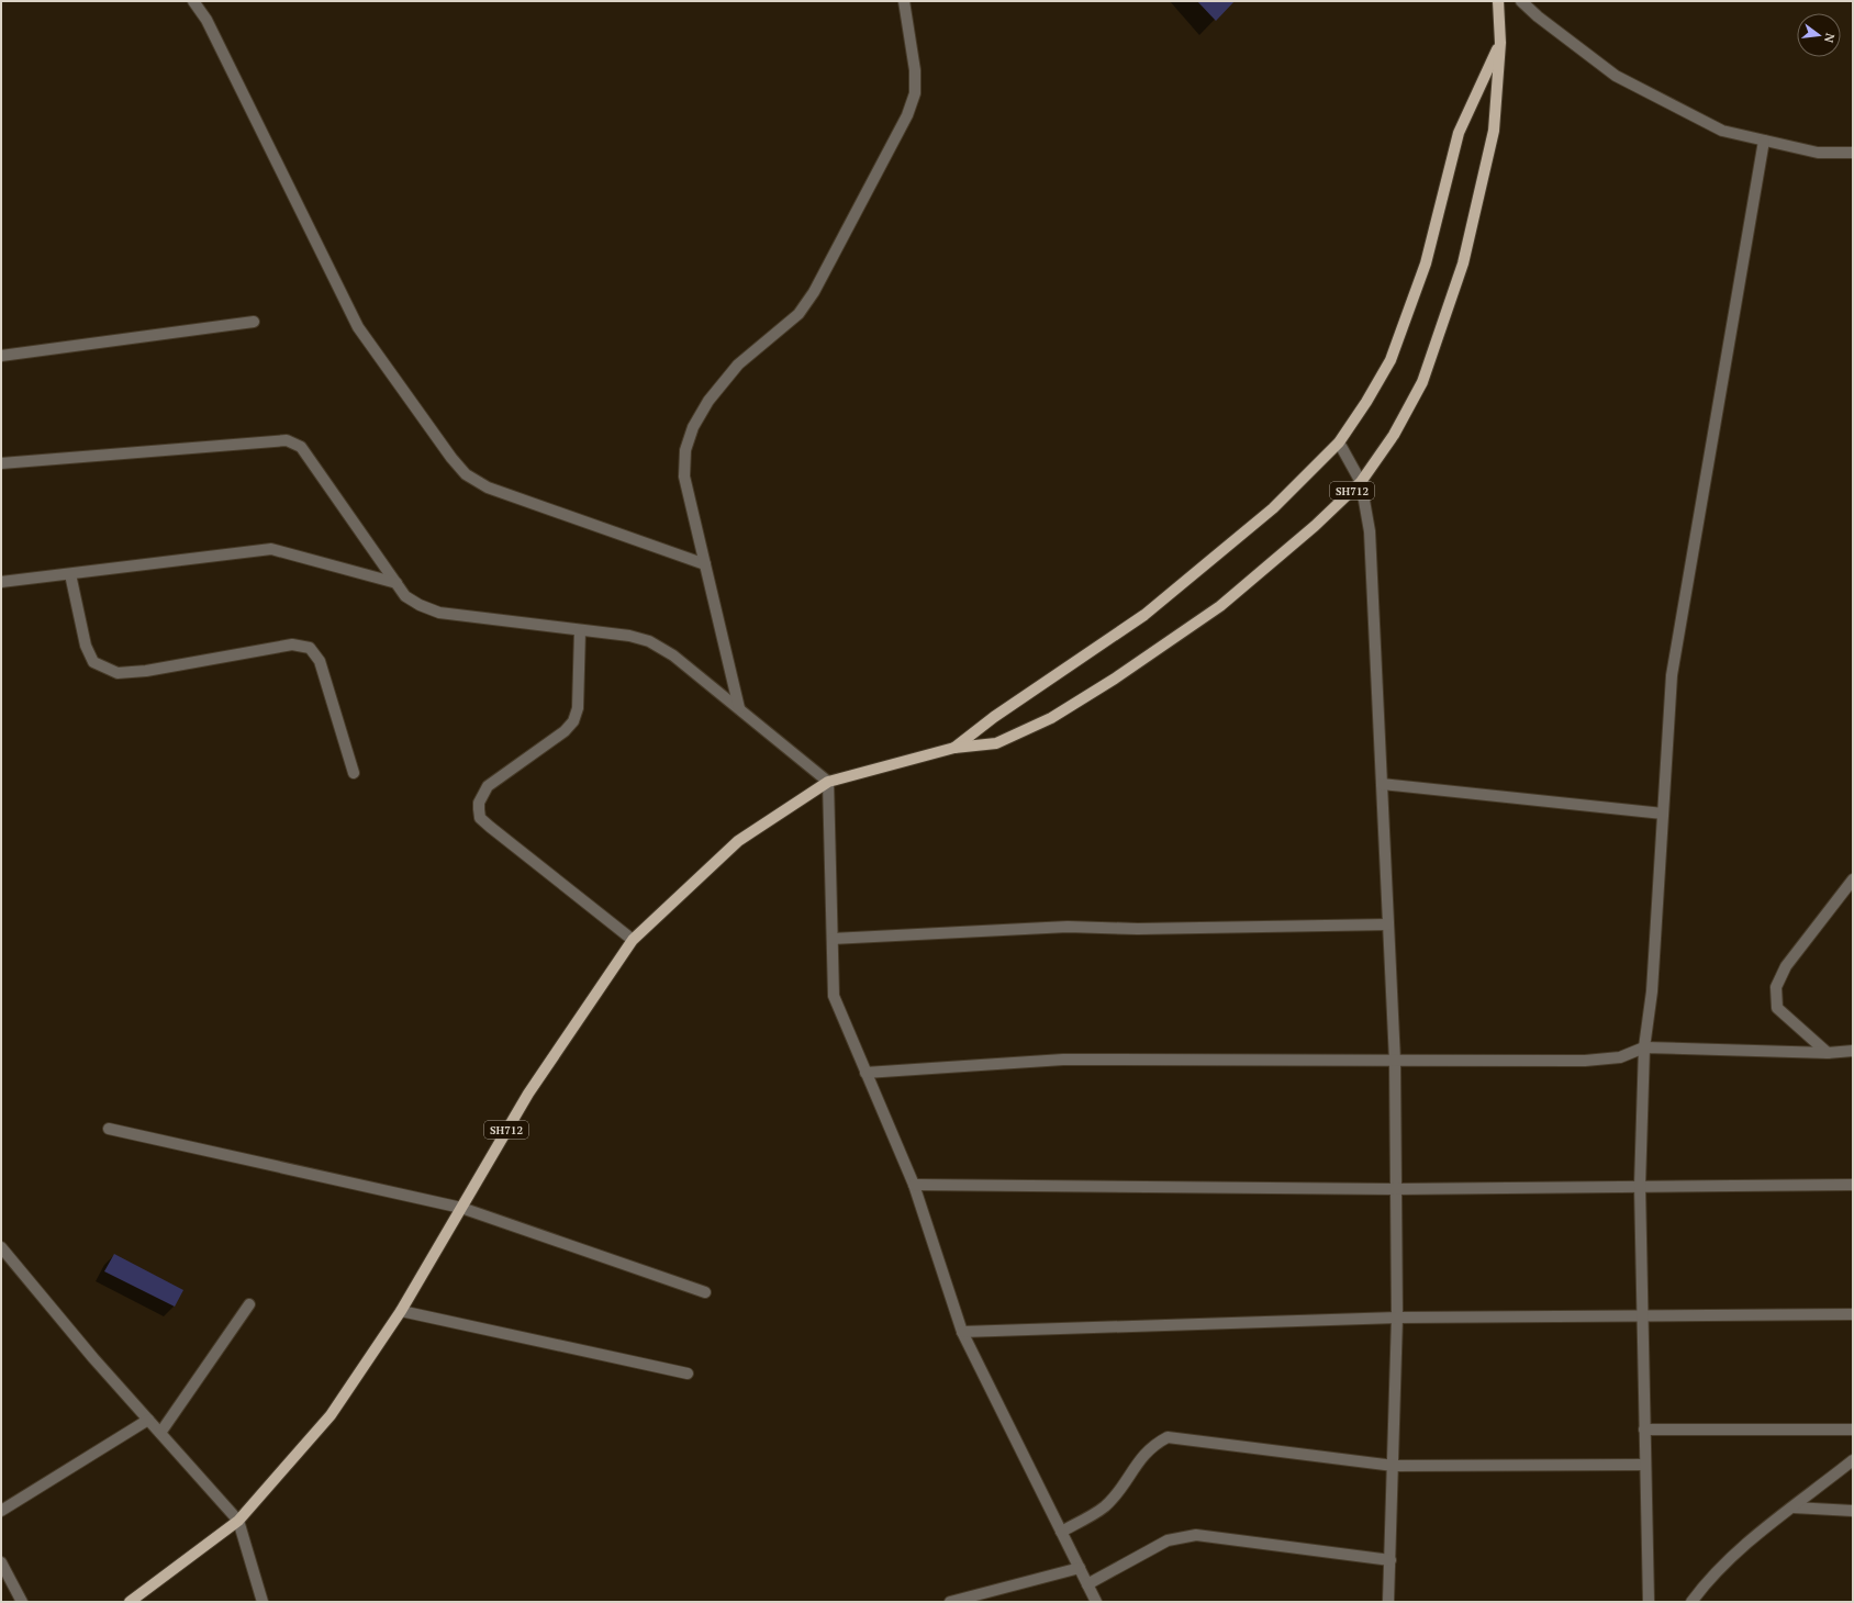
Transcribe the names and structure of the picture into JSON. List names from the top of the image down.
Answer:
{
  "streets": {
    "main road": ["SH712"]
  },
  "north": "right"
}
